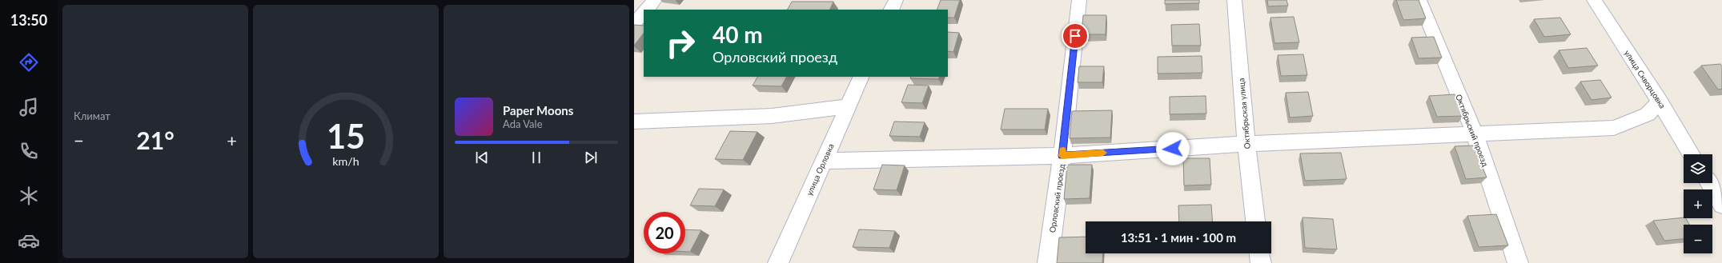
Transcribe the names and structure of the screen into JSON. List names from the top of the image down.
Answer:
{
  "streets": {
    "street": [
      "улица Скворцовка",
      "Октябрьская улица",
      "Октябрьский проезд",
      "улица Орловка",
      "Орловский проезд"
    ]
  },
  "page": {
    "tabs": "13:50",
    "tile": "Климат",
    "turn": ["40 m", "Орловский проезд"],
    "song": ["Paper Moons", "Ada Vale"],
    "heat": ["−", "21°", "+"],
    "map_buttons": ["+", "−"],
    "limit": "20",
    "trip": "13:51 · 1 мин · 100 m",
    "gauge": ["15", "km/h"]
  }
}
